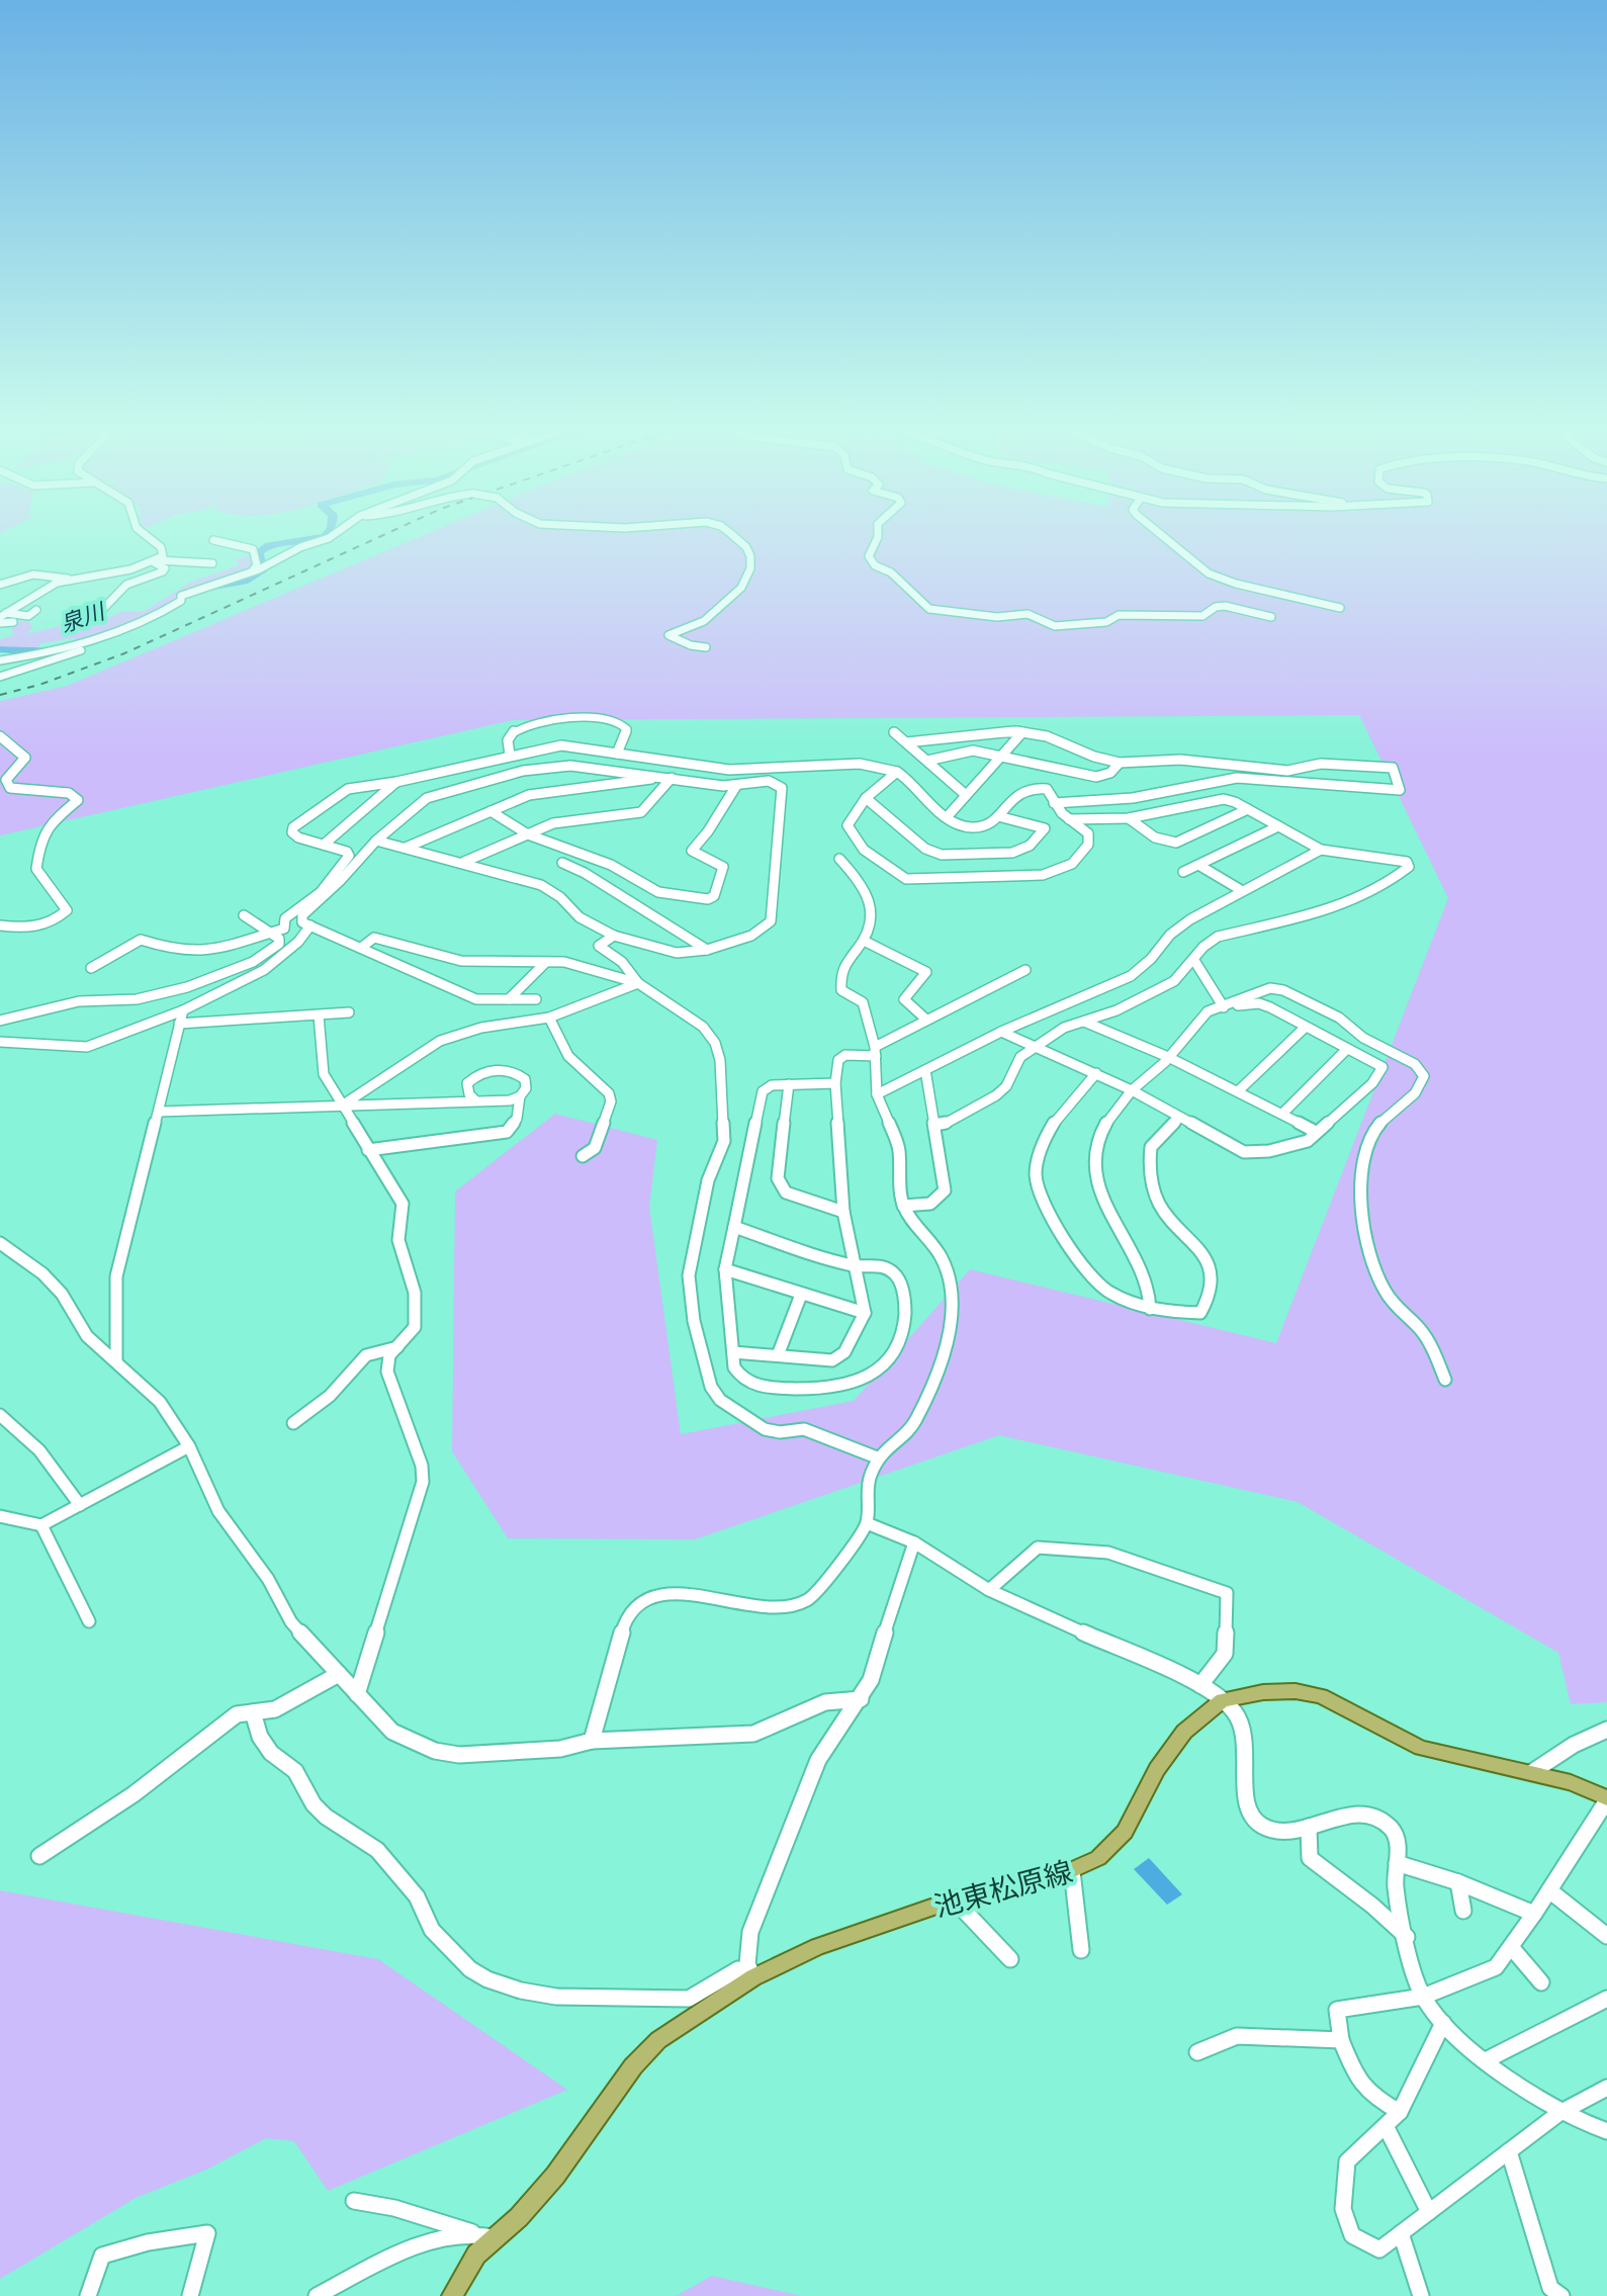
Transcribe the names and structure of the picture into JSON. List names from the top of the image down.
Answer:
{
  "streets": {
    "main road": ["池東松原線"]
  },
  "water": ["泉川"]
}
